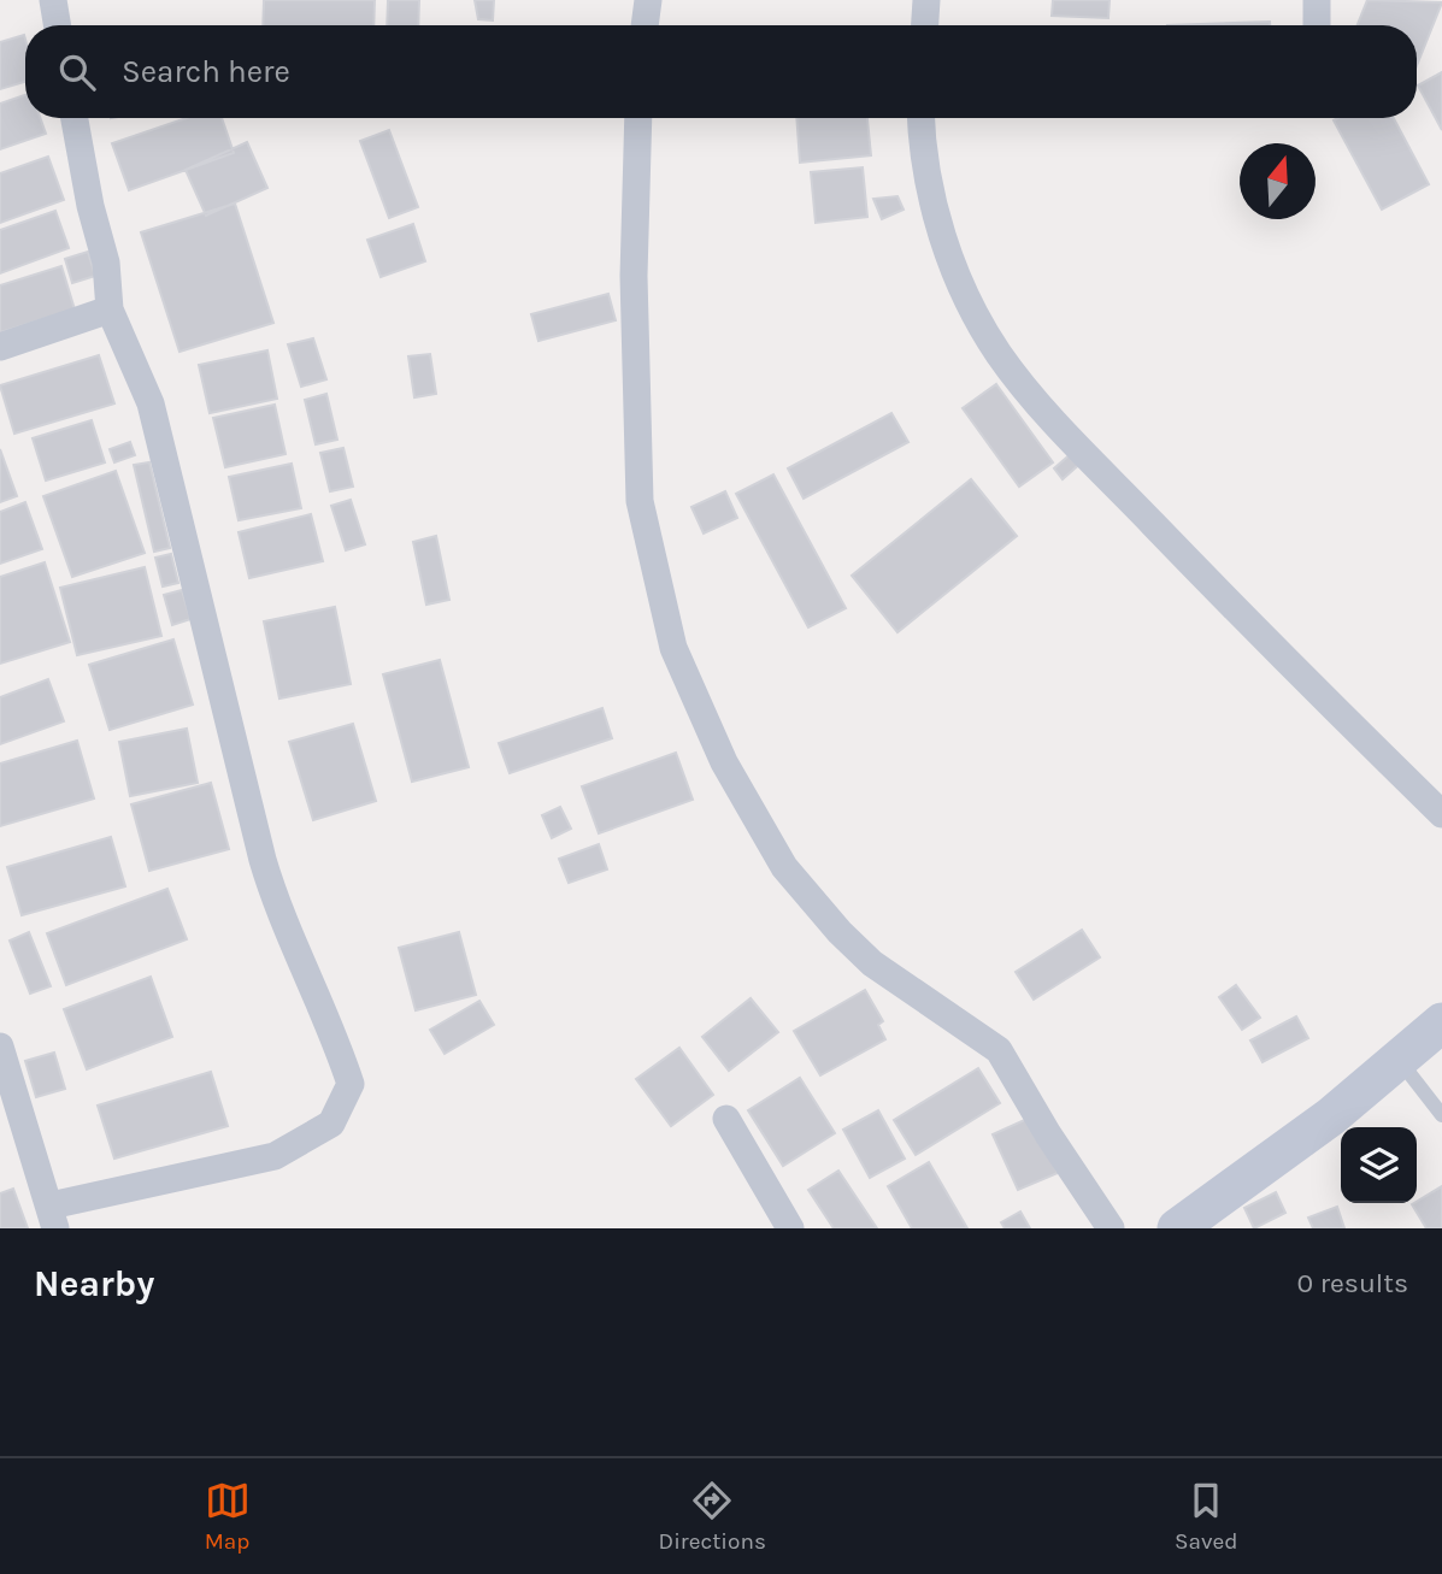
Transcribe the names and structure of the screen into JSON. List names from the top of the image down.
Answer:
{
  "north": "top",
  "page": {
    "search": "Search here",
    "heading": ["Nearby", "0 results"],
    "nav": ["Map", "Directions", "Saved"]
  }
}
